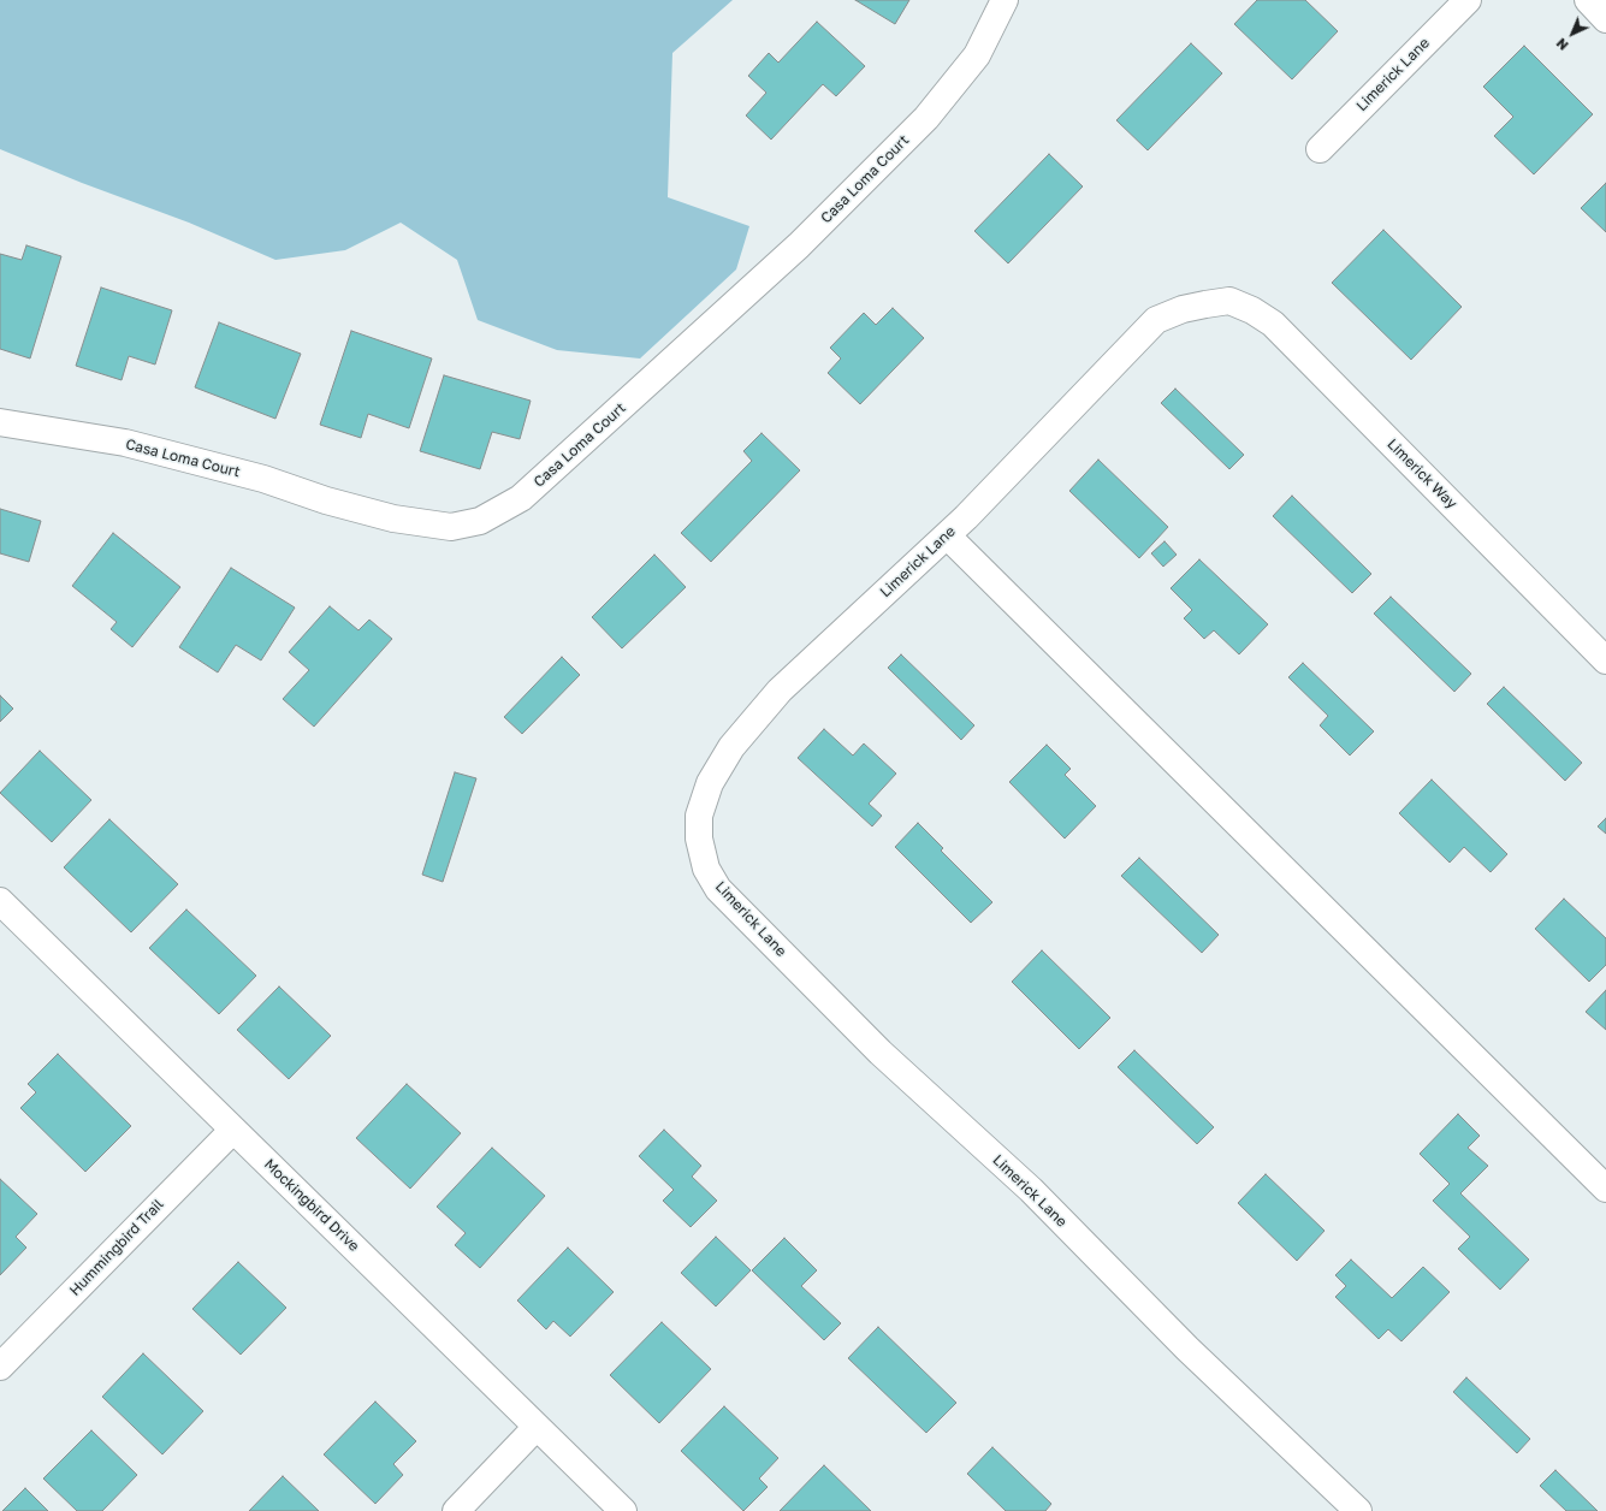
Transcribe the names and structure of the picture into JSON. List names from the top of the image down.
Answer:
{
  "streets": {
    "street": [
      "Limerick Lane",
      "Casa Loma Court",
      "Limerick Way",
      "Mockingbird Drive",
      "Hummingbird Trail"
    ]
  },
  "crossings": [
    ["Limerick Lane", "Limerick Way"],
    ["Mockingbird Drive", "Hummingbird Trail"]
  ],
  "north": "bottom left"
}
